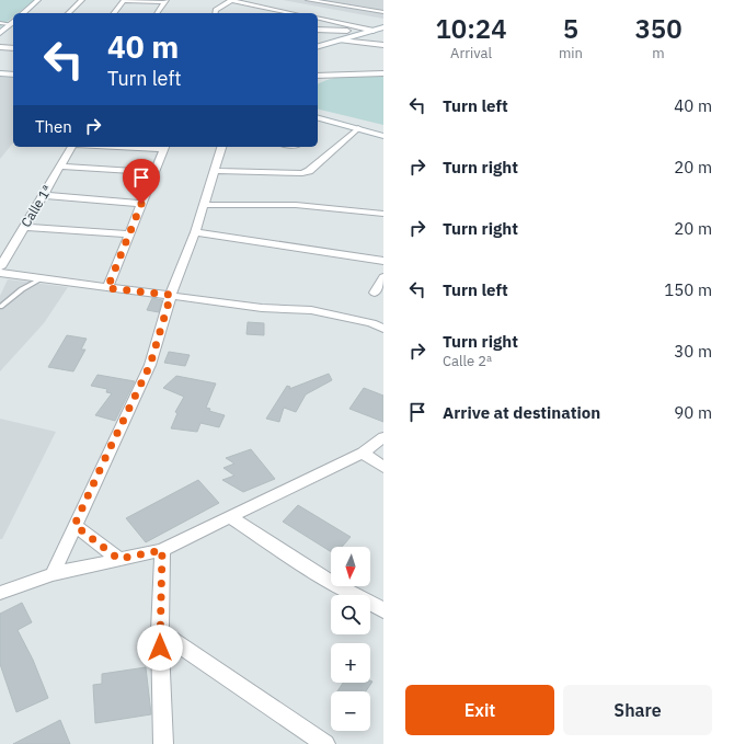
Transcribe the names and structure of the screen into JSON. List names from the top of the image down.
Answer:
{
  "streets": {
    "street": ["Calle 1ª"]
  },
  "north": "bottom",
  "page": {
    "eta": [
      "10:24",
      "Arrival",
      "5",
      "min",
      "350",
      "m"
    ],
    "turn": ["40 m", "Turn left"],
    "list": [
      {
        "name": "Turn left",
        "value": "40 m"
      },
      {
        "name": "Turn right",
        "value": "20 m"
      },
      {
        "name": "Turn right",
        "value": "20 m"
      },
      {
        "name": "Turn left",
        "value": "150 m"
      },
      {
        "name": "Turn right",
        "note": "Calle 2ª",
        "value": "30 m"
      },
      {
        "name": "Arrive at destination",
        "value": "90 m"
      }
    ],
    "then": "Then",
    "map_buttons": ["+", "−"],
    "buttons": ["Exit", "Share"]
  }
}
